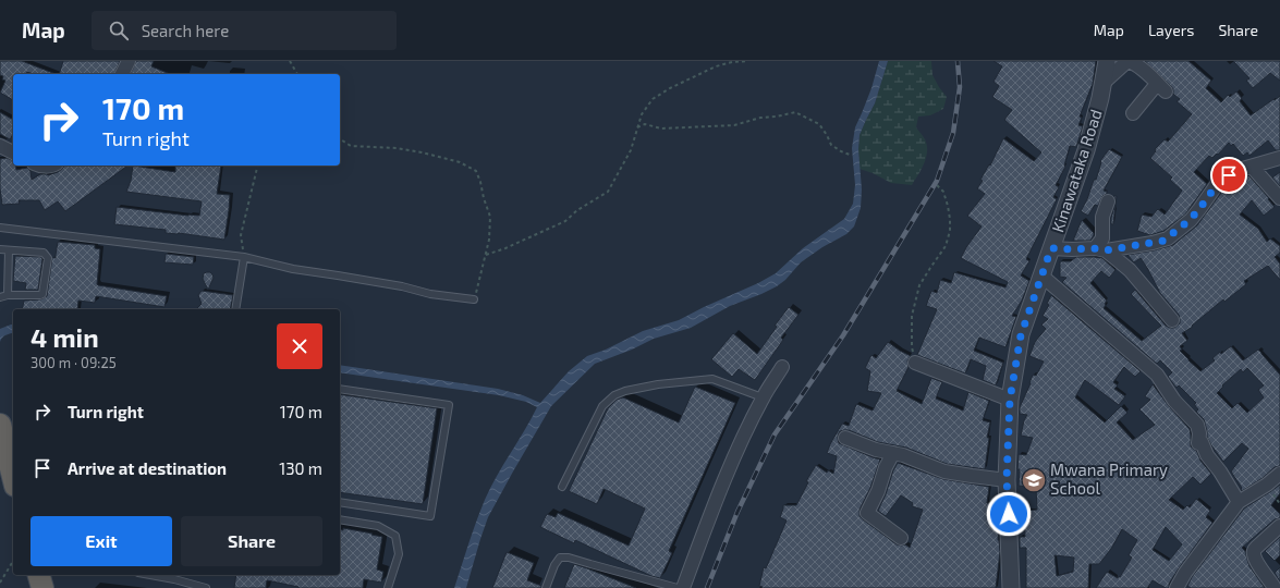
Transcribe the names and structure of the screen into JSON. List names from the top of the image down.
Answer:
{
  "streets": {
    "street": ["Kinawataka Road"]
  },
  "places": {
    "school or university": ["Mwana Primary School"]
  },
  "page": {
    "header": "Map",
    "search": "Search here",
    "nav": ["Map", "Layers", "Share"],
    "turn": ["170 m", "Turn right"],
    "heading": ["4 min", "300 m · 09:25"],
    "list": [
      {
        "name": "Turn right",
        "value": "170 m"
      },
      {
        "name": "Arrive at destination",
        "value": "130 m"
      }
    ],
    "buttons": ["Exit", "Share"]
  }
}
